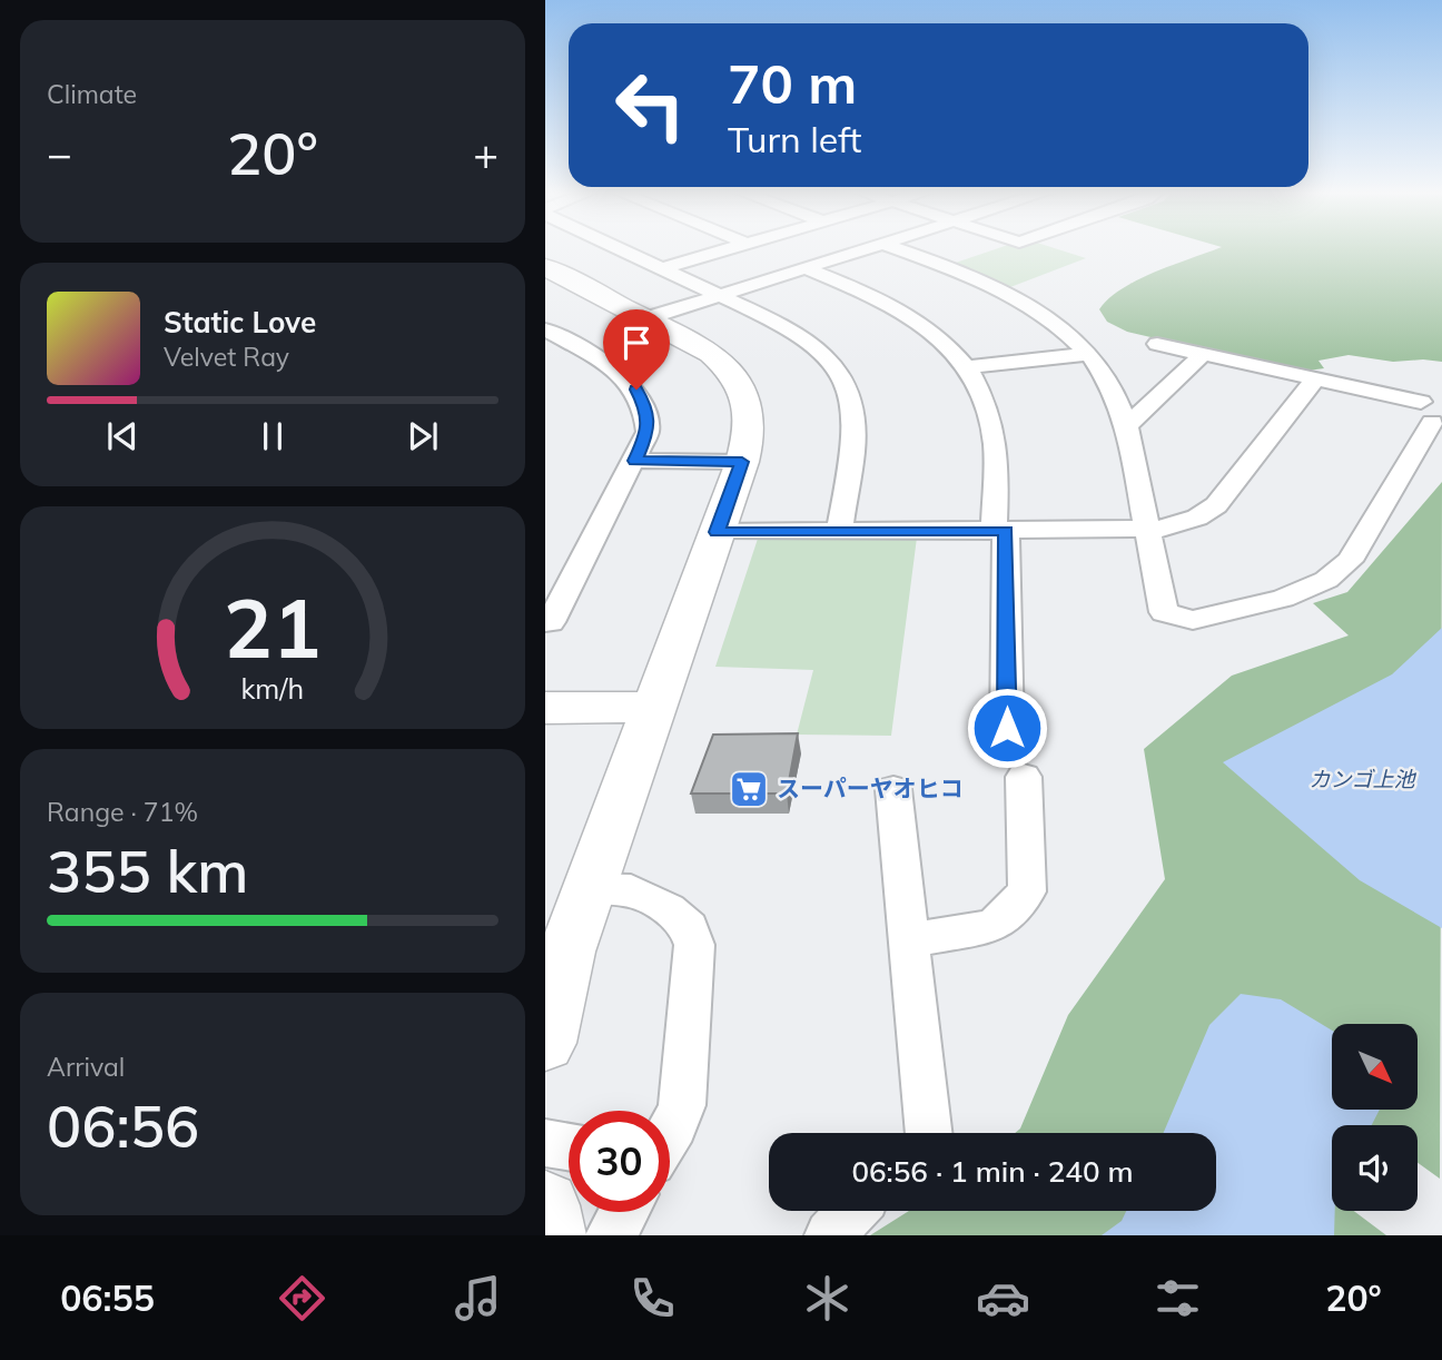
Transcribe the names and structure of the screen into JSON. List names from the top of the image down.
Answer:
{
  "water": ["カンゴ上池"],
  "places": {
    "supermarket": ["スーパーヤオヒコ"]
  },
  "north": "bottom right",
  "page": {
    "tile": [
      "Climate",
      ["Range · 71%", "355 km"],
      ["Arrival", "06:56"]
    ],
    "turn": ["70 m", "Turn left"],
    "heat": ["−", "20°", "+"],
    "song": ["Static Love", "Velvet Ray"],
    "limit": "30",
    "trip": "06:56 · 1 min · 240 m",
    "tabs": ["06:55", "20°"],
    "gauge": ["21", "km/h"]
  }
}
